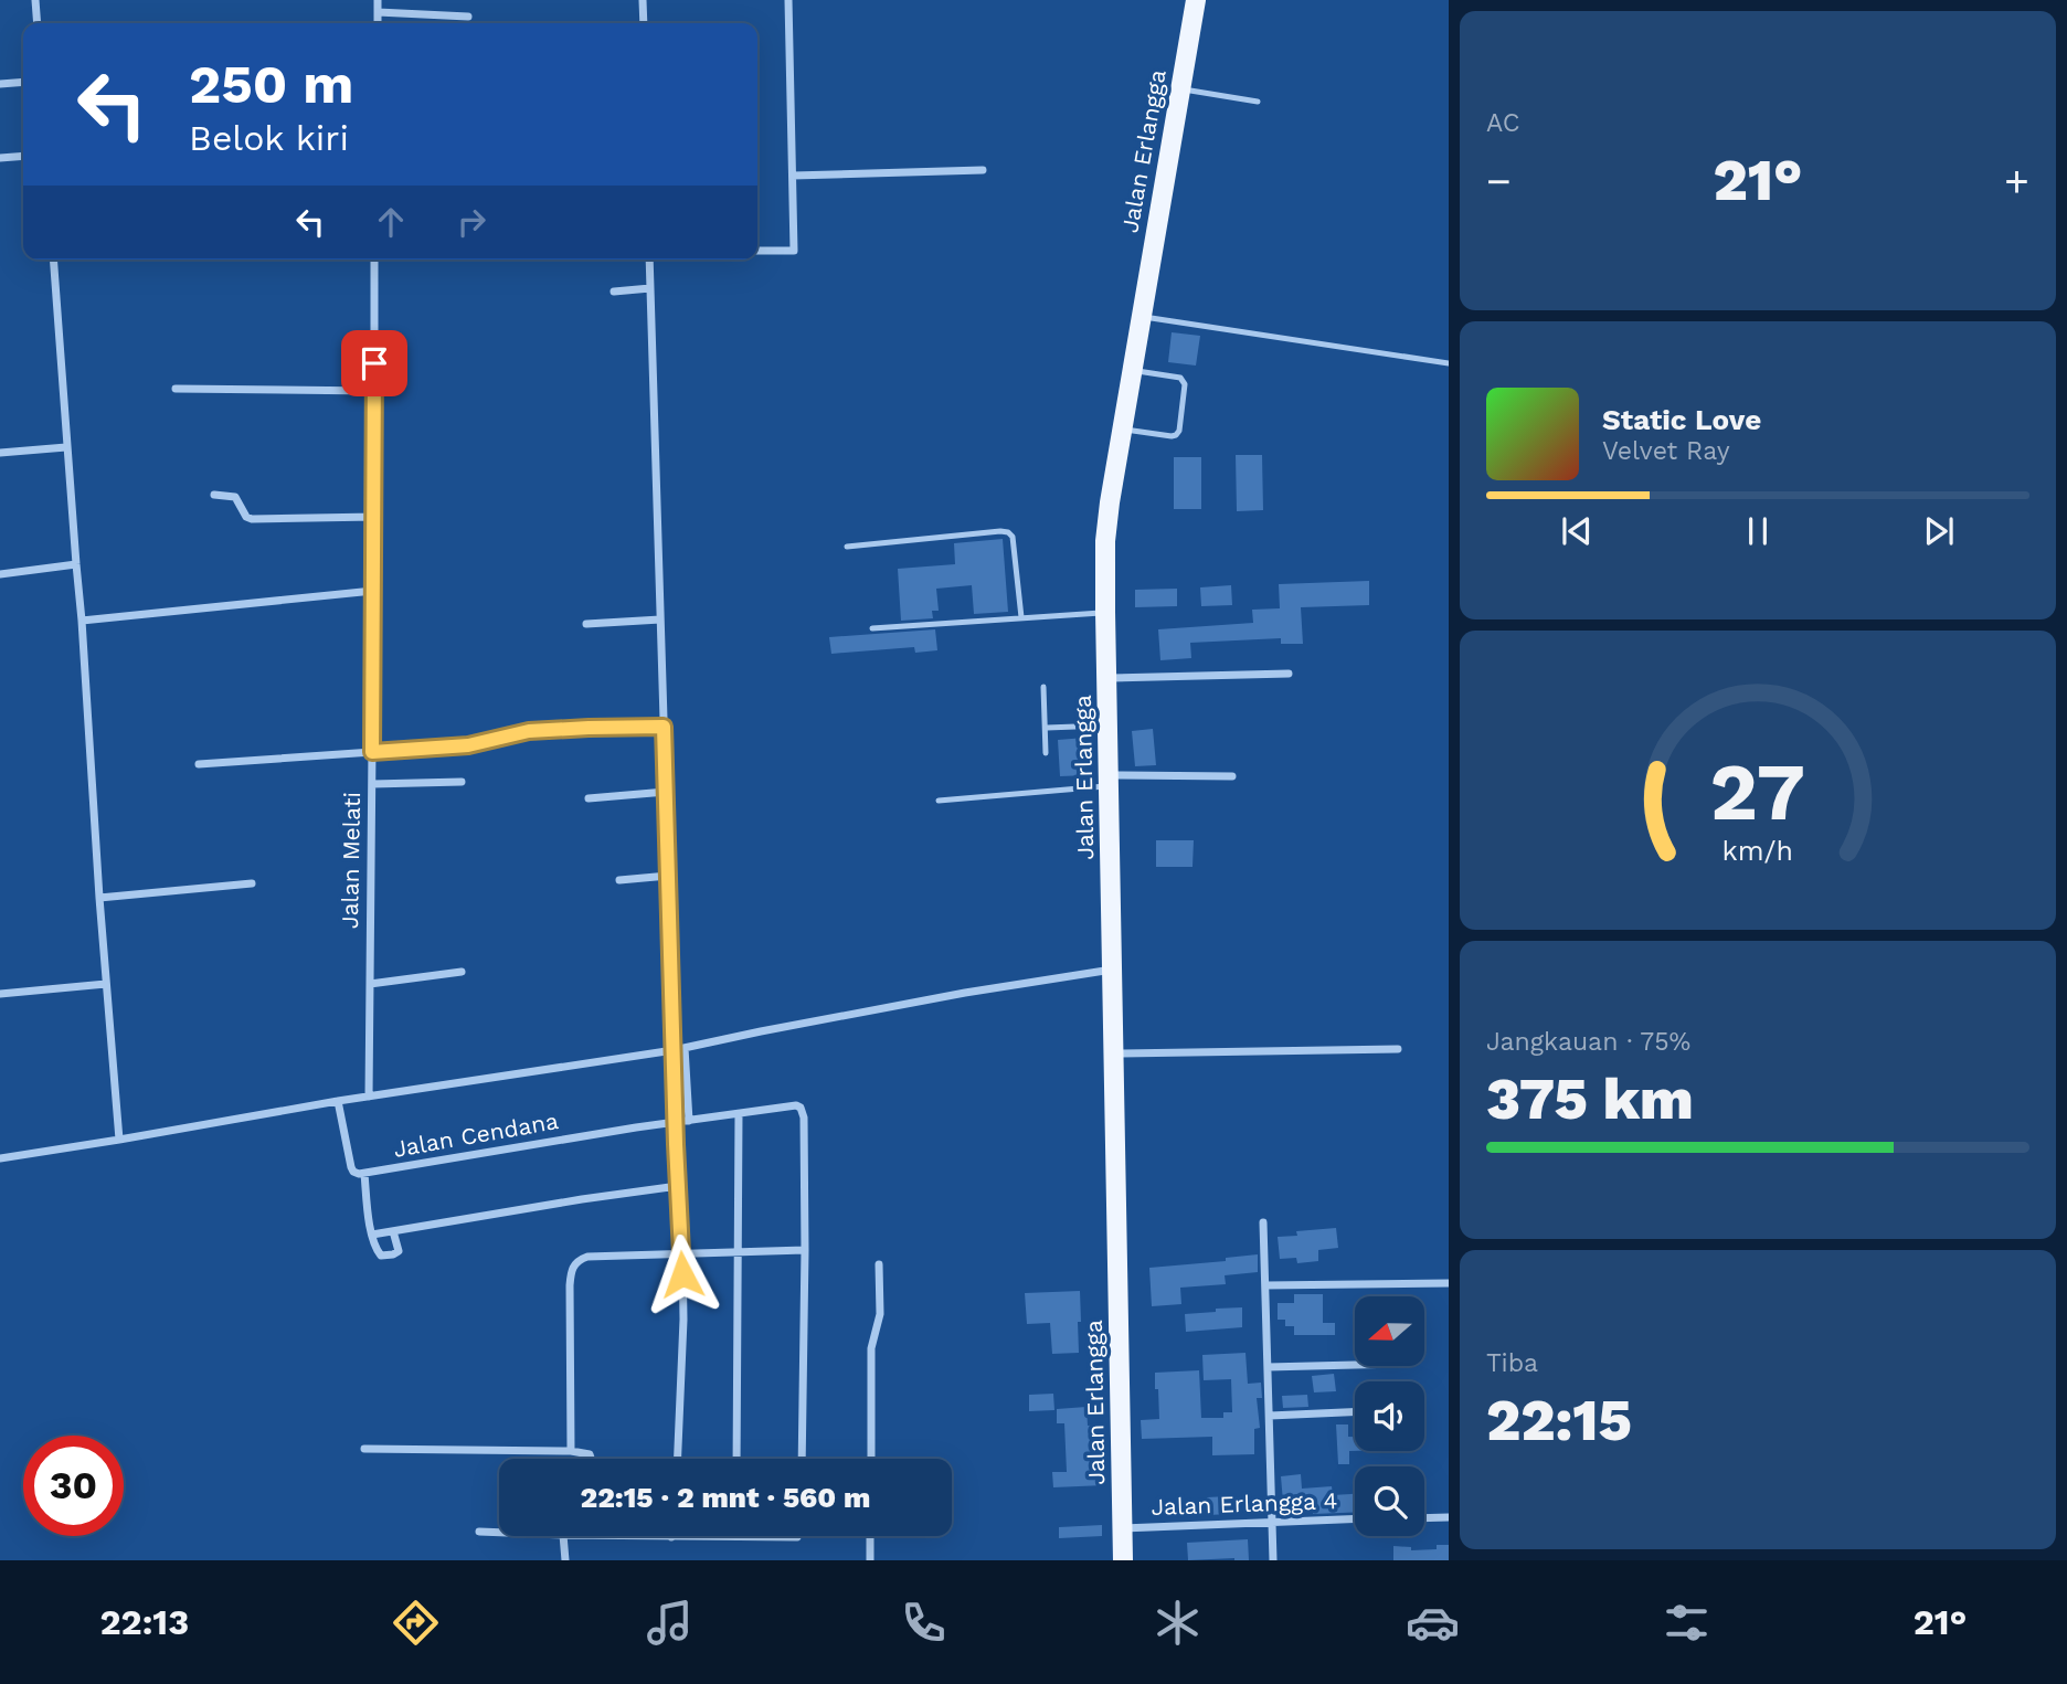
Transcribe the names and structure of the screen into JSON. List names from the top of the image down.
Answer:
{
  "streets": {
    "main road": ["Jalan Erlangga"],
    "street": ["Jalan Melati", "Jalan Cendana", "Jalan Erlangga 4"]
  },
  "crossings": [
    ["Jalan Erlangga", "Jalan Erlangga 4"]
  ],
  "north": "left",
  "page": {
    "tile": [
      "AC",
      ["Jangkauan · 75%", "375 km"],
      ["Tiba", "22:15"]
    ],
    "turn": ["250 m", "Belok kiri"],
    "heat": ["−", "21°", "+"],
    "song": ["Static Love", "Velvet Ray"],
    "limit": "30",
    "trip": "22:15 · 2 mnt · 560 m",
    "tabs": ["22:13", "21°"],
    "gauge": ["27", "km/h"]
  }
}
